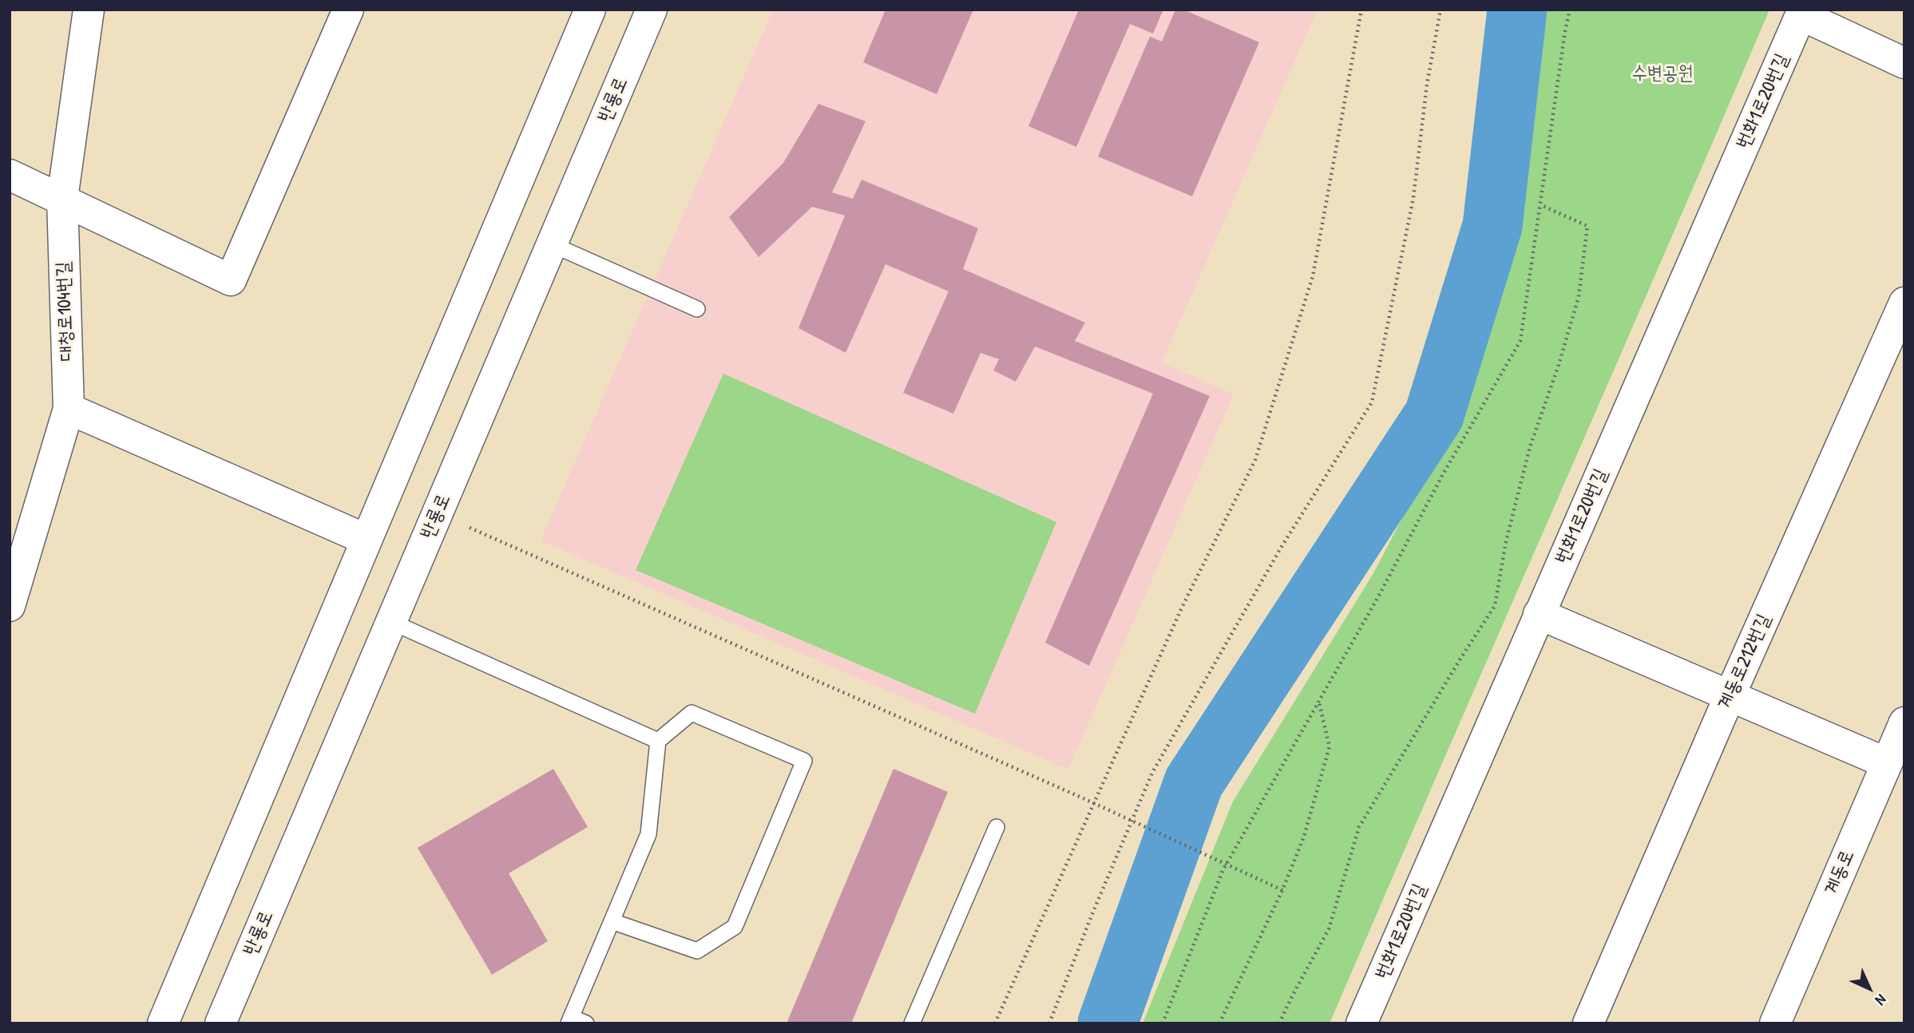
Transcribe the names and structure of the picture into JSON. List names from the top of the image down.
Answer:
{
  "streets": {
    "street": [
      "반룡로",
      "번화1로20번길",
      "대청로104번길",
      "계동로212번길",
      "계동로"
    ]
  },
  "parks": ["수변공원"],
  "north": "bottom right"
}
